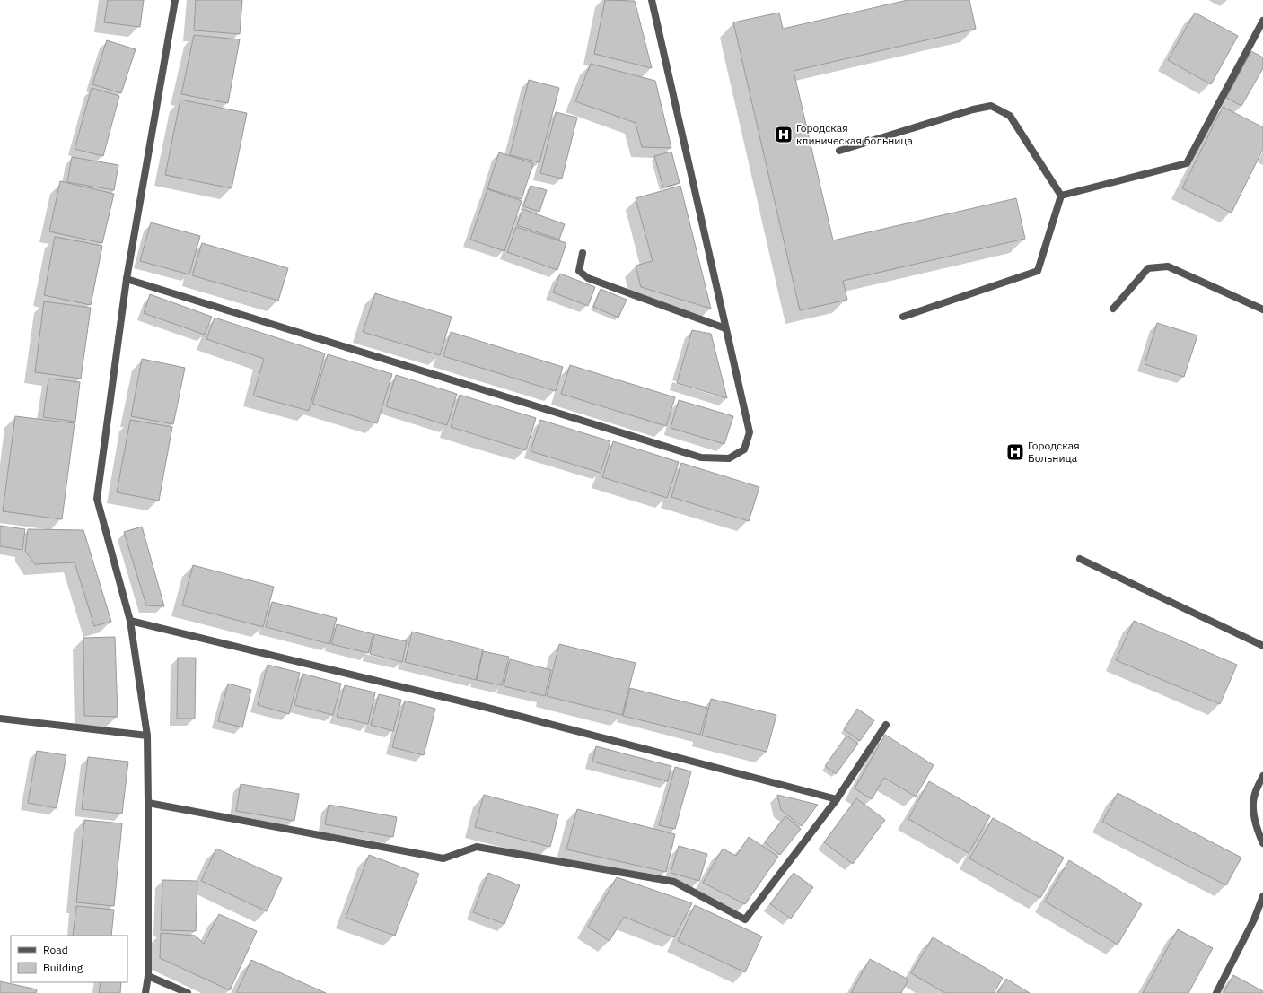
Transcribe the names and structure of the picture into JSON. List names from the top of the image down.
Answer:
{
  "places": {
    "hospital": ["Городская клиническая больница", "Городская Больница"]
  },
  "legend": ["Road", "Building"]
}
